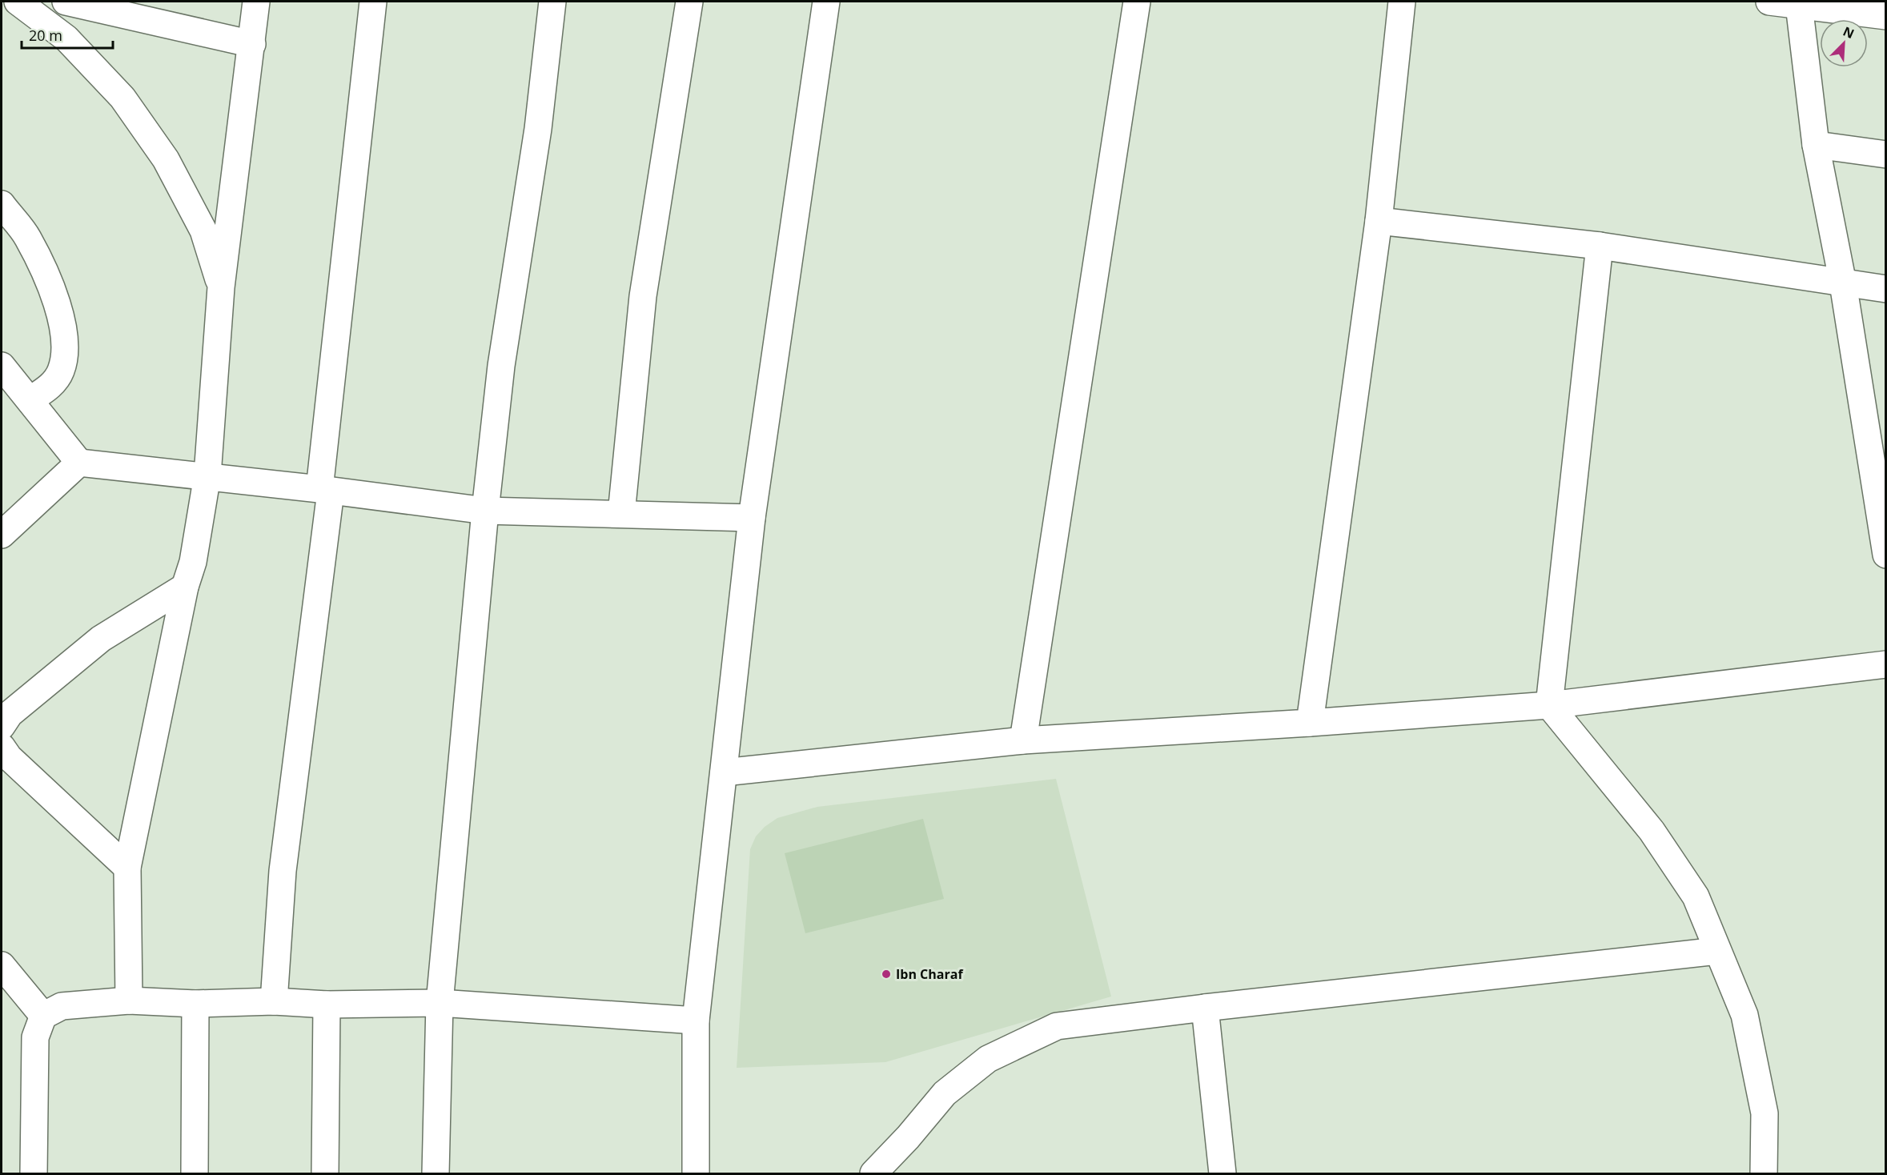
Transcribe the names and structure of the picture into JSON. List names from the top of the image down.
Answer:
{
  "places": ["Ibn Charaf"],
  "scale_bar": "20 m",
  "north": "top right"
}
